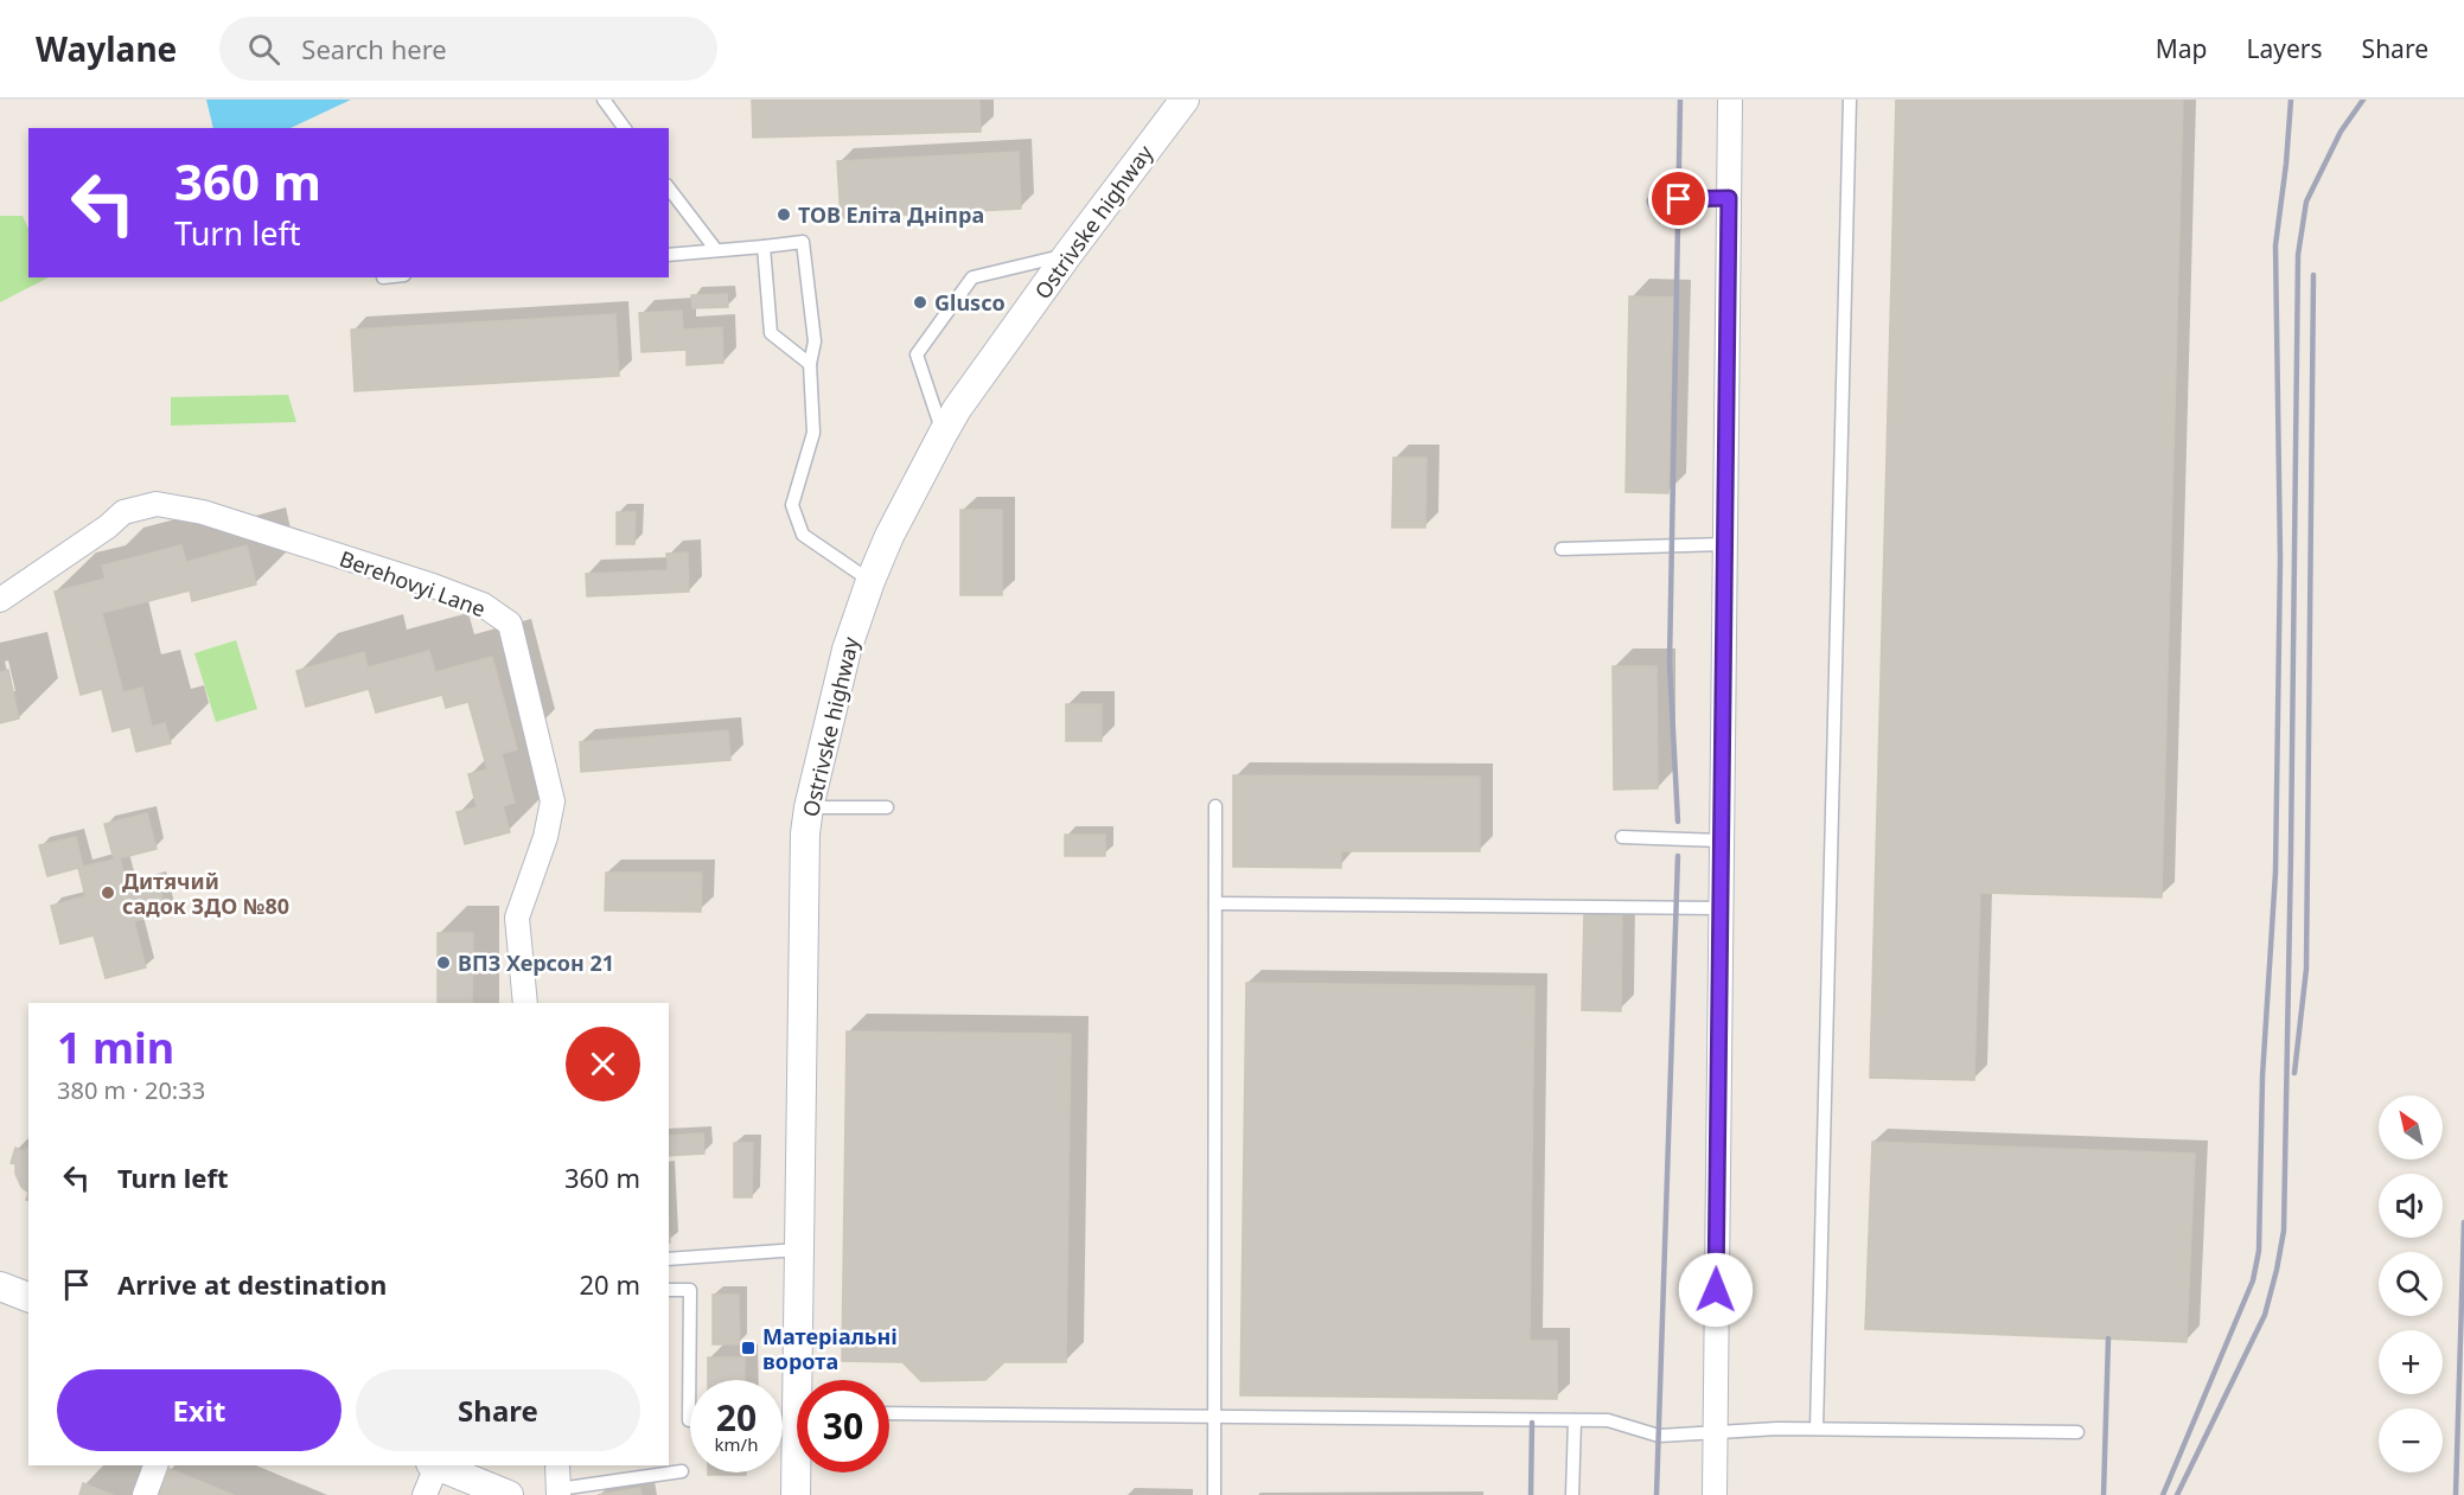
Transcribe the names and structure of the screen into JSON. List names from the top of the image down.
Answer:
{
  "streets": {
    "street": ["Ostrivske highway", "Berehovyi Lane"]
  },
  "places": {
    "other": [
      "ТОВ Еліта Дніпра",
      "Glusco",
      "Дитячий садок ЗДО №80",
      "ВПЗ Херсон 21"
    ],
    "transit": ["Матеріальні ворота"]
  },
  "north": "top left",
  "page": {
    "header": "Waylane",
    "search": "Search here",
    "nav": ["Map", "Layers", "Share"],
    "turn": ["360 m", "Turn left"],
    "heading": ["1 min", "380 m · 20:33"],
    "map_buttons": ["+", "−"],
    "list": [
      {
        "name": "Turn left",
        "value": "360 m"
      },
      {
        "name": "Arrive at destination",
        "value": "20 m"
      }
    ],
    "buttons": ["Exit", "Share"],
    "speed": "20 km/h",
    "limit": "30"
  }
}
